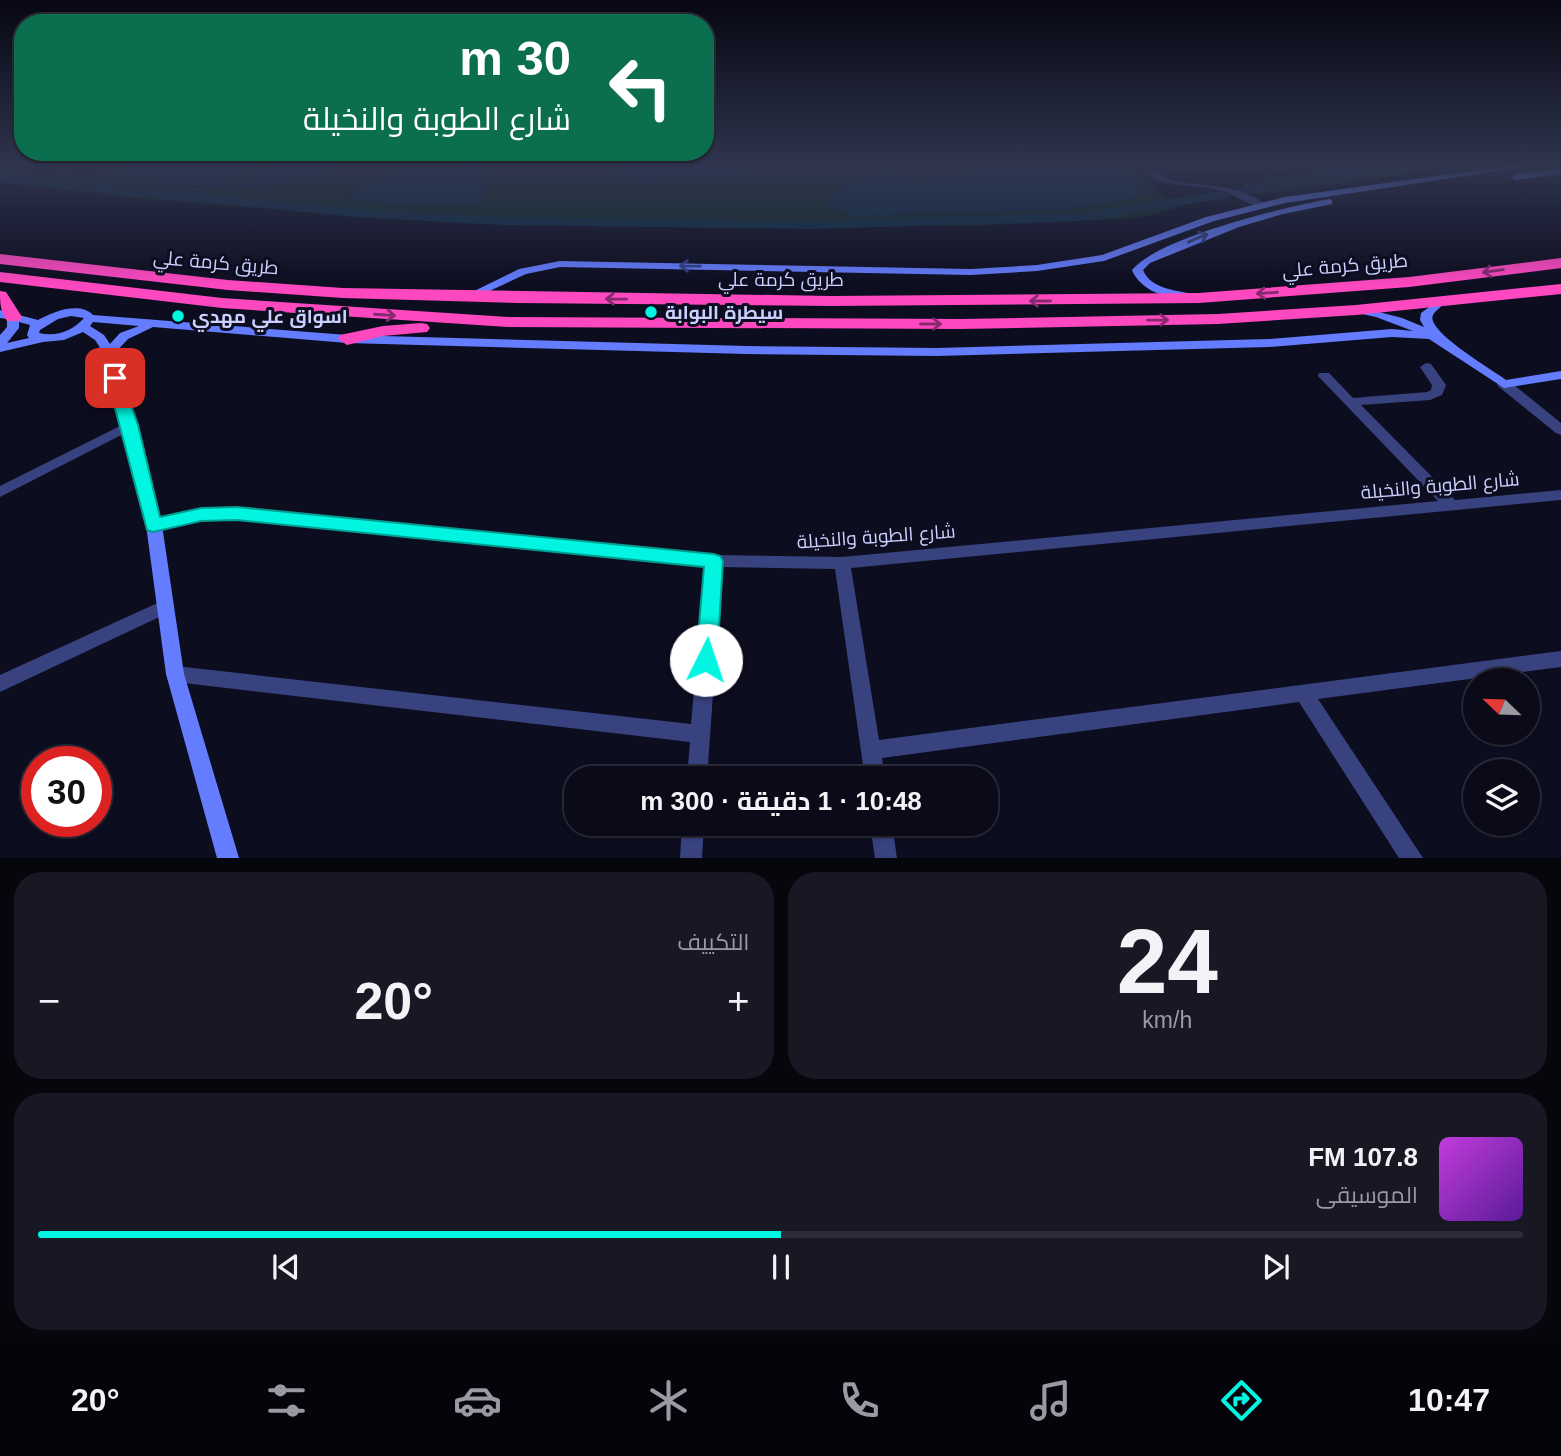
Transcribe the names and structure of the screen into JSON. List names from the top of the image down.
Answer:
{
  "streets": {
    "highway": ["طريق كرمة علي"],
    "street": ["شارع الطوبة والنخيلة"]
  },
  "places": ["سيطرة البوابة", "اسواق علي مهدي"],
  "north": "top left",
  "page": {
    "turn": ["30 m", "شارع الطوبة والنخيلة"],
    "limit": "30",
    "trip": "10:48 · 1 دقيقة · 300 m",
    "tile": [
      ["24", "km/h"],
      "التكييف"
    ],
    "heat": ["−", "20°", "+"],
    "song": ["107.8 FM", "الموسيقى"],
    "tabs": ["10:47", "20°"]
  }
}
